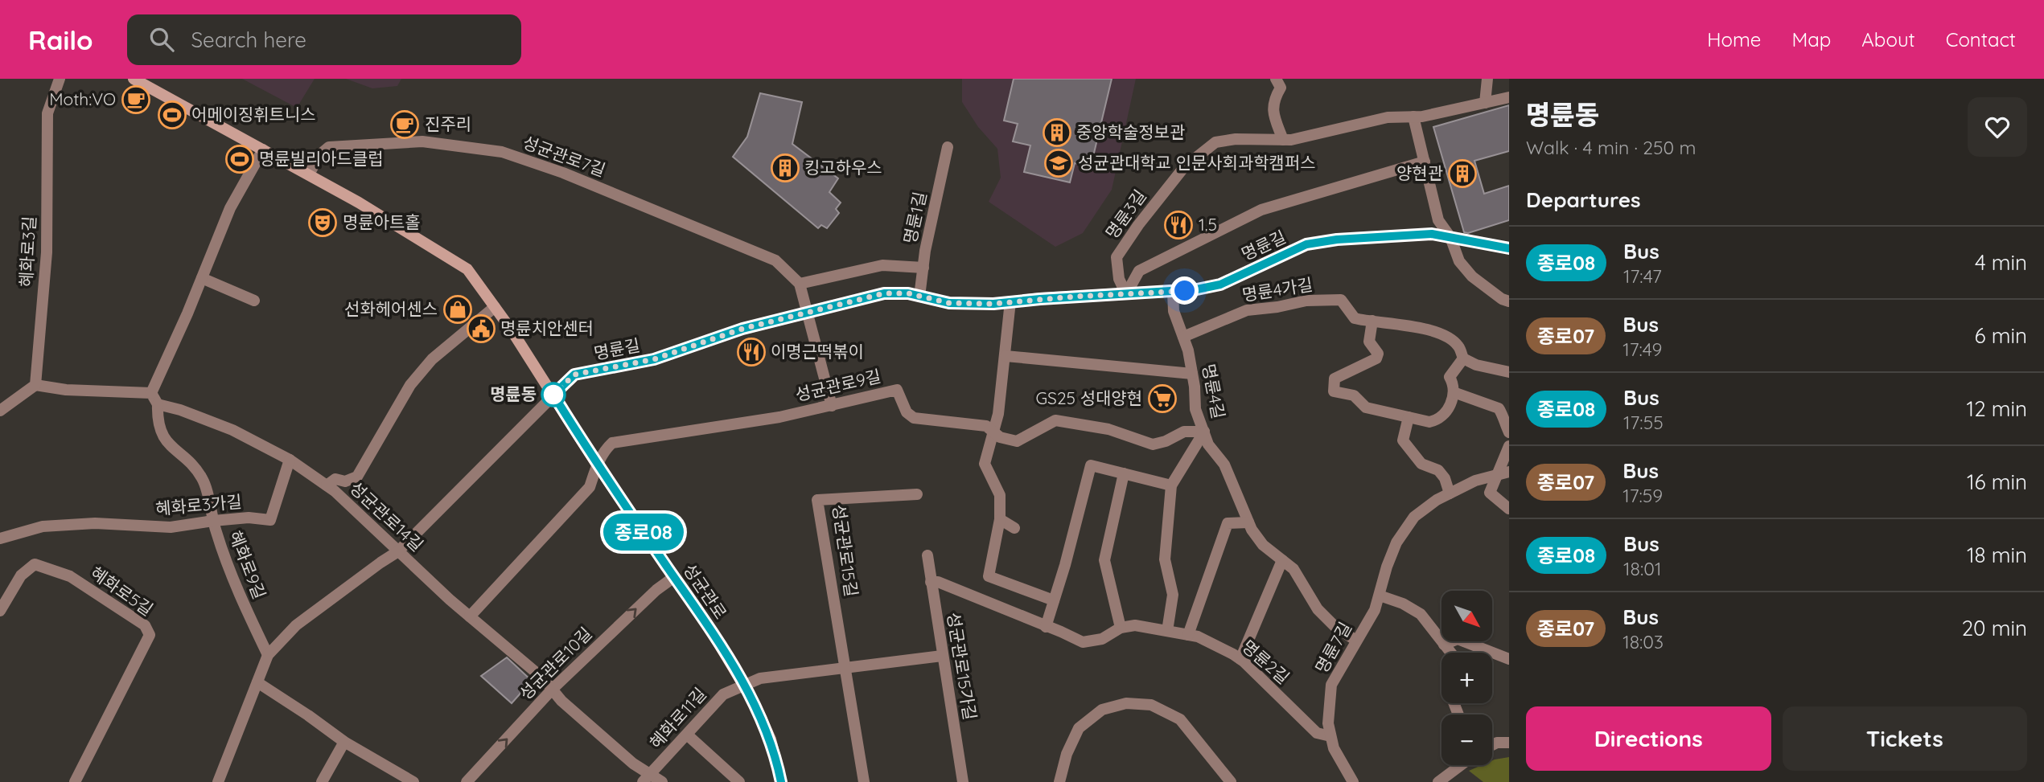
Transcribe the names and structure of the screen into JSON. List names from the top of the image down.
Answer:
{
  "streets": {
    "street": [
      "성균관로7길",
      "명륜3길",
      "명륜1길",
      "명륜길",
      "혜화로3길",
      "명륜4가길",
      "성균관로9길",
      "명륜4길",
      "혜화로3가길",
      "성균관로14길",
      "성균관로15길",
      "혜화로9길",
      "혜화로5길",
      "성균관로",
      "명륜7길",
      "명륜2길",
      "성균관로10길",
      "성균관로15가길",
      "혜화로11길"
    ]
  },
  "crossings": [
    ["성균관로7길", "성균관로"],
    ["명륜3길", "명륜길"],
    ["명륜1길", "명륜길"],
    ["명륜길", "명륜4길"],
    ["명륜길", "성균관로14길"],
    ["명륜길", "혜화로9길"],
    ["명륜길", "성균관로"],
    ["명륜4가길", "명륜4길"],
    ["성균관로9길", "명륜4길"],
    ["성균관로9길", "성균관로"],
    ["명륜4길", "명륜7길"],
    ["혜화로3가길", "성균관로14길"],
    ["혜화로3가길", "혜화로9길"],
    ["성균관로14길", "혜화로9길"],
    ["성균관로14길", "성균관로10길"],
    ["성균관로14길", "혜화로11길"],
    ["성균관로", "성균관로10길"],
    ["성균관로", "혜화로11길"],
    ["명륜7길", "명륜2길"],
    ["명륜2길", "성균관로15가길"]
  ],
  "one_way": ["성균관로10길"],
  "places": {
    "cafe": ["Moth:VO", "진주리"],
    "sports": ["어메이징휘트니스", "명륜빌리아드클럽"],
    "building": ["중앙학술정보관", "킹고하우스", "양현관"],
    "school or university": ["성균관대학교 인문사회과학캠퍼스"],
    "theatre": ["명륜아트홀"],
    "restaurant": ["1.5", "이명근떡볶이"],
    "shop": ["선화헤어센스"],
    "public building": ["명륜치안센터"],
    "other": ["명륜동"],
    "supermarket": ["GS25 성대양현"]
  },
  "lines": ["bus line 종로08"],
  "north": "bottom right",
  "page": {
    "header": "Railo",
    "search": "Search here",
    "nav": [
      "Home",
      "Map",
      "About",
      "Contact"
    ],
    "on_map": "종로08",
    "heading": [
      ["명륜동", "Walk · 4 min · 250 m"],
      "Departures"
    ],
    "list": [
      {
        "mark": "종로08",
        "name": "Bus",
        "note": "17:47",
        "value": "4 min"
      },
      {
        "mark": "종로07",
        "name": "Bus",
        "note": "17:49",
        "value": "6 min"
      },
      {
        "mark": "종로08",
        "name": "Bus",
        "note": "17:55",
        "value": "12 min"
      },
      {
        "mark": "종로07",
        "name": "Bus",
        "note": "17:59",
        "value": "16 min"
      },
      {
        "mark": "종로08",
        "name": "Bus",
        "note": "18:01",
        "value": "18 min"
      },
      {
        "mark": "종로07",
        "name": "Bus",
        "note": "18:03",
        "value": "20 min"
      }
    ],
    "map_buttons": ["+", "−"],
    "buttons": ["Directions", "Tickets"]
  }
}
